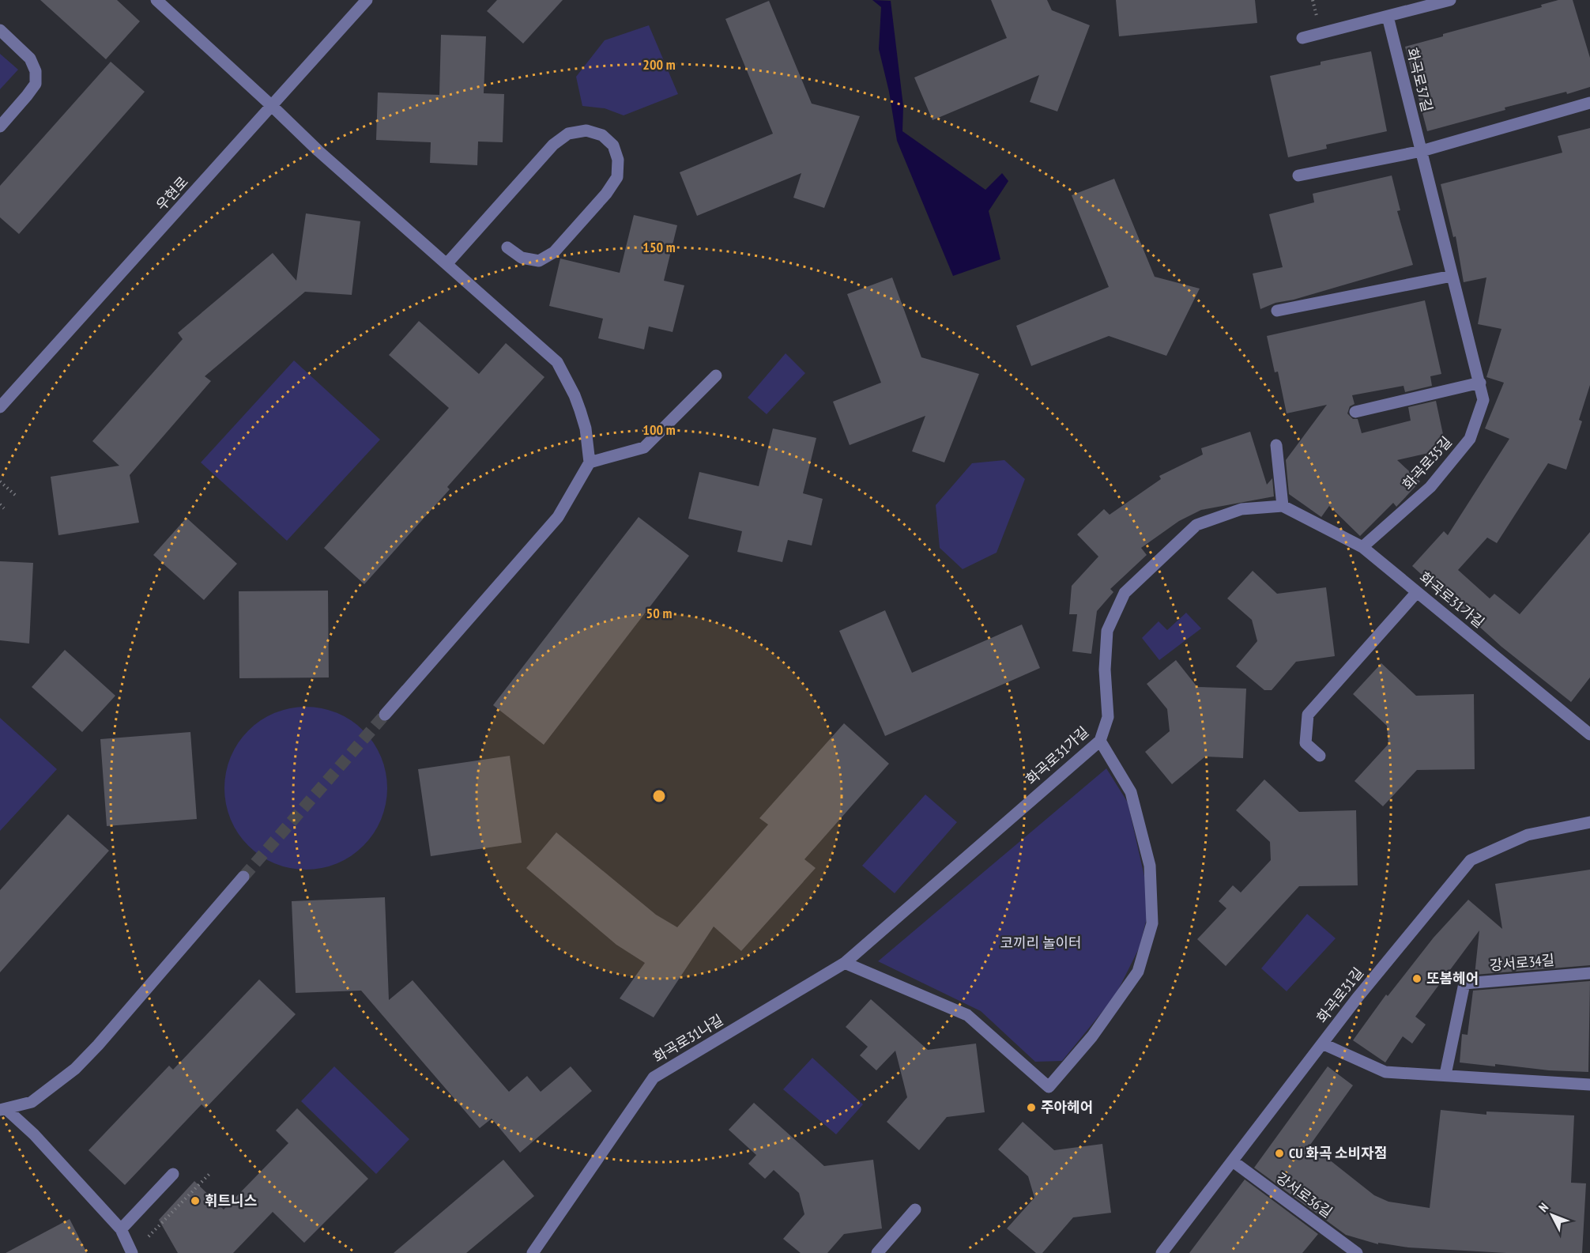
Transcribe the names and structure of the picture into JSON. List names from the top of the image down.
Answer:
{
  "streets": {
    "street": [
      "화곡로37길",
      "우현로",
      "화곡로35길",
      "화곡로31가길",
      "강서로34길",
      "화곡로31길",
      "화곡로31나길",
      "강서로36길"
    ]
  },
  "crossings": [
    ["화곡로37길", "화곡로35길"],
    ["화곡로35길", "화곡로31가길"],
    ["화곡로31가길", "화곡로31나길"],
    ["화곡로31길", "강서로36길"]
  ],
  "parks": ["코끼리 놀이터"],
  "places": [
    "또봄헤어",
    "주아헤어",
    "CU 화곡 소비자점",
    "휘트니스"
  ],
  "north": "top left",
  "rings": [
    "200 m",
    "150 m",
    "100 m",
    "50 m"
  ]
}
